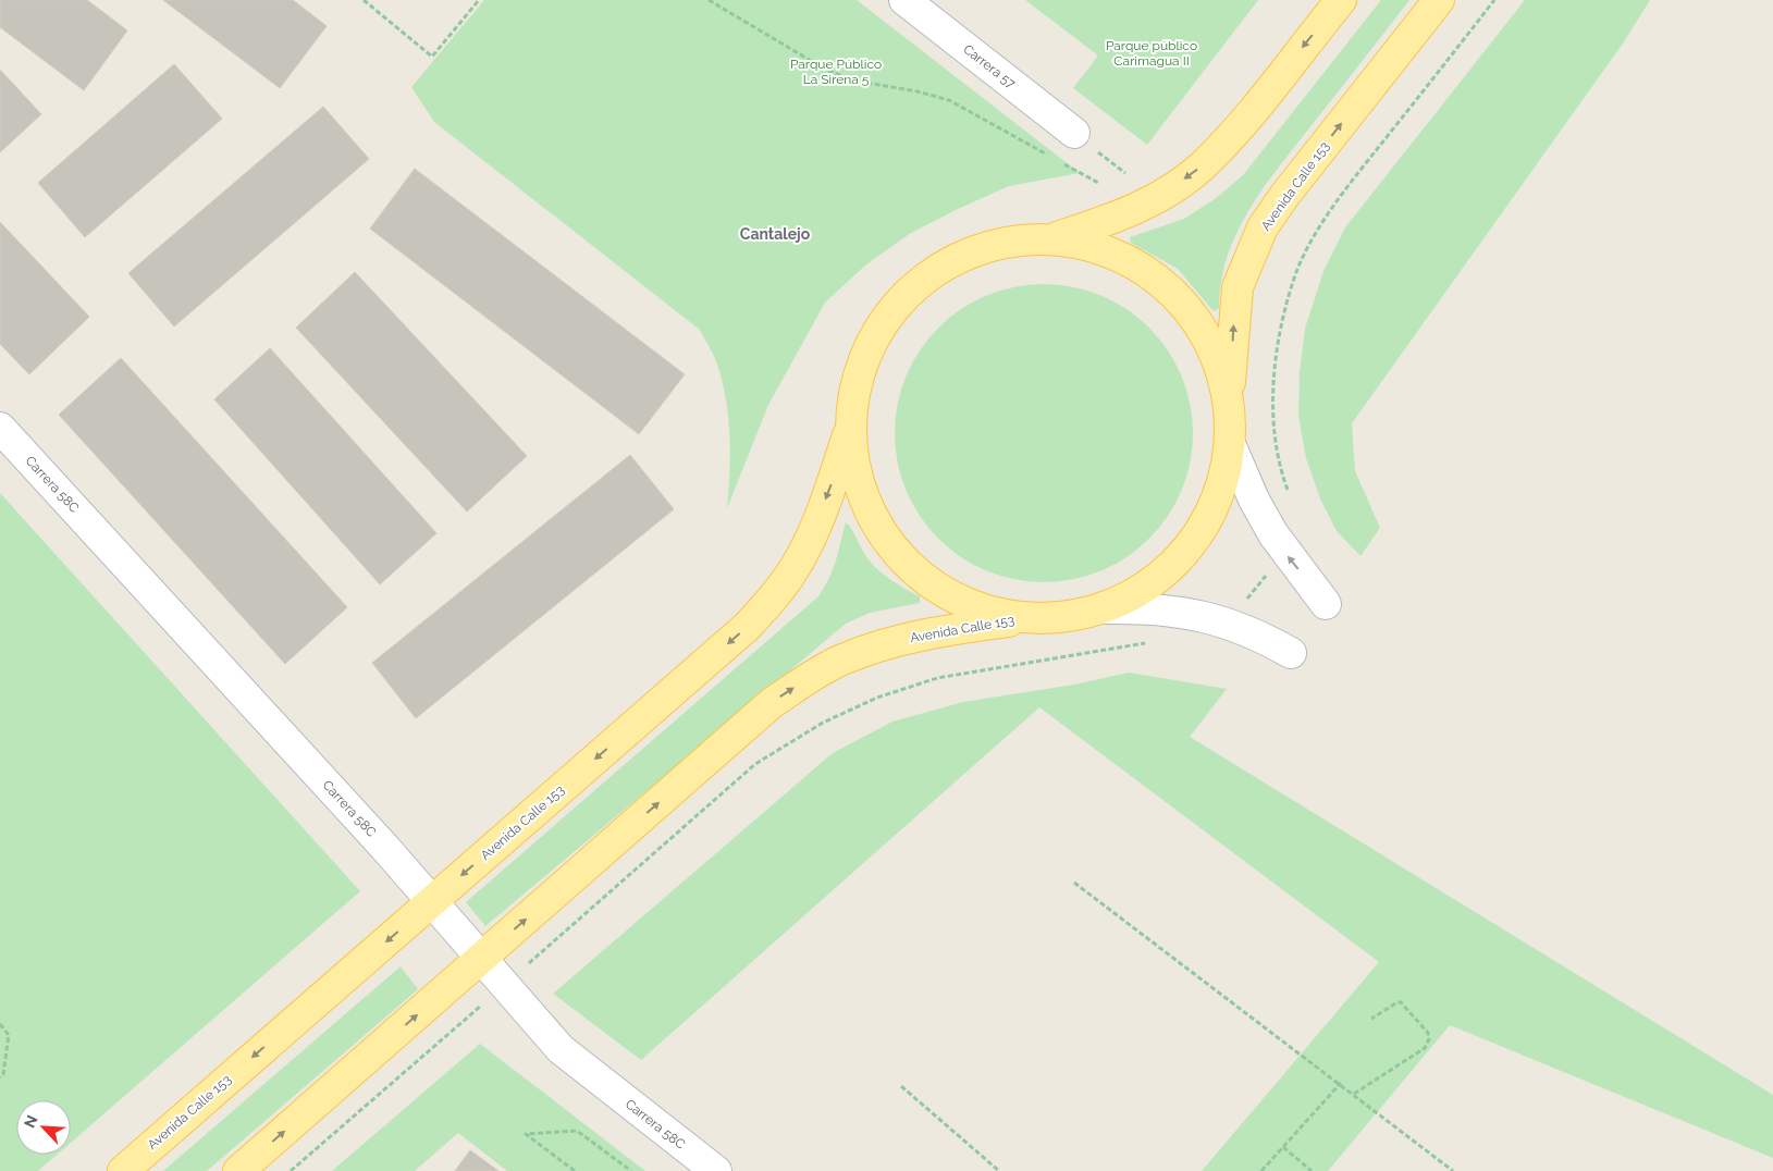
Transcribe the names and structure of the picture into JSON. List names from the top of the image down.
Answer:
{
  "streets": {
    "main road": ["Avenida Calle 153"],
    "street": ["Carrera 57", "Carrera 58C"]
  },
  "crossings": [
    ["Avenida Calle 153", "Carrera 58C"]
  ],
  "districts": ["Cantalejo"],
  "parks": ["Parque público Carimagua II", "Parque Público La Sirena 5"],
  "north": "top left"
}
